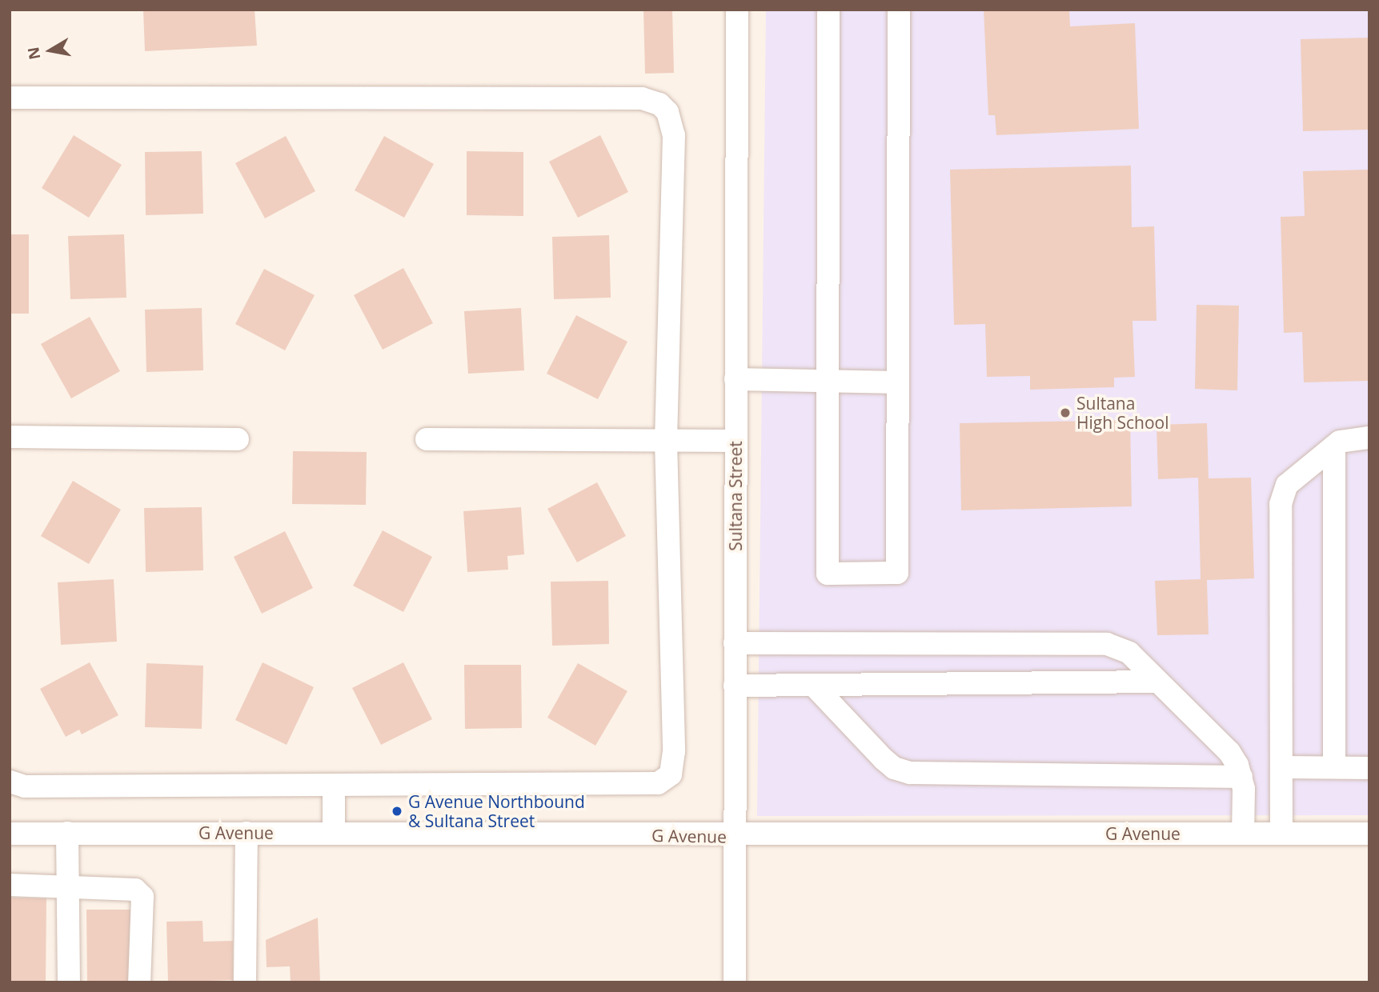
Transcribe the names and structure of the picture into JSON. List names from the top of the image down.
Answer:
{
  "streets": {
    "street": ["Sultana Street", "G Avenue"]
  },
  "crossings": [
    ["Sultana Street", "G Avenue"]
  ],
  "places": ["Sultana High School", "G Avenue Northbound & Sultana Street"],
  "north": "left"
}
